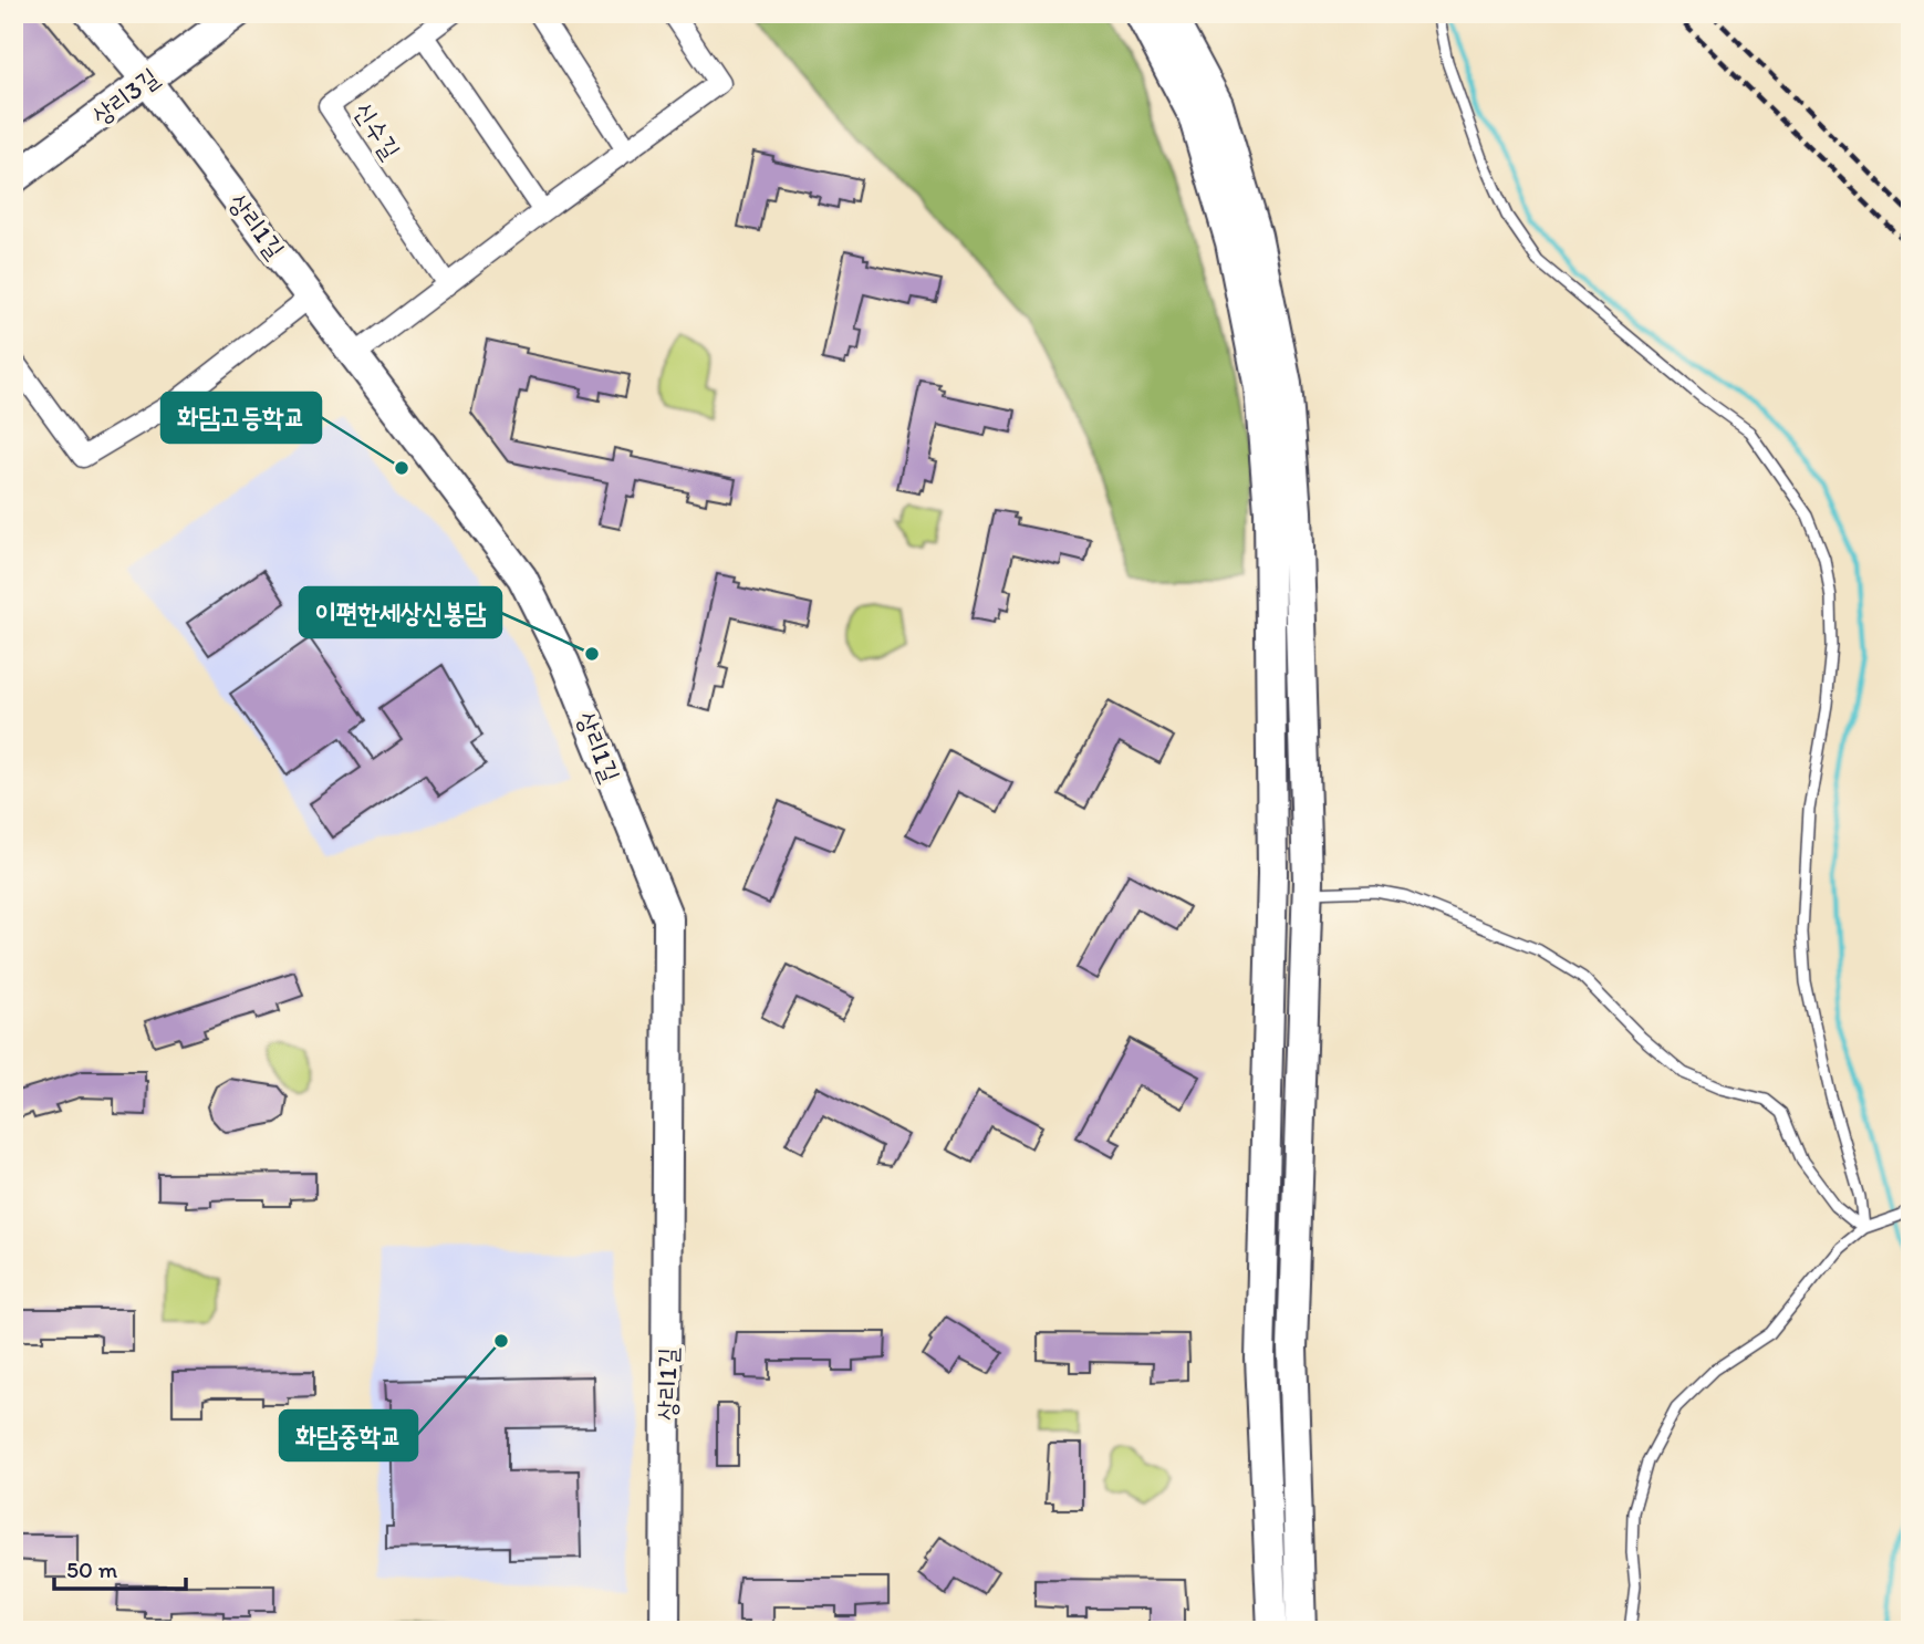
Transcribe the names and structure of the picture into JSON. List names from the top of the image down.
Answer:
{
  "streets": {
    "main road": ["상리3길", "상리1길"],
    "street": ["신수길"]
  },
  "crossings": [
    ["상리3길", "상리1길"]
  ],
  "places": ["화담고등학교", "이편한세상신봉담", "화담중학교"],
  "scale_bar": "50 m"
}
